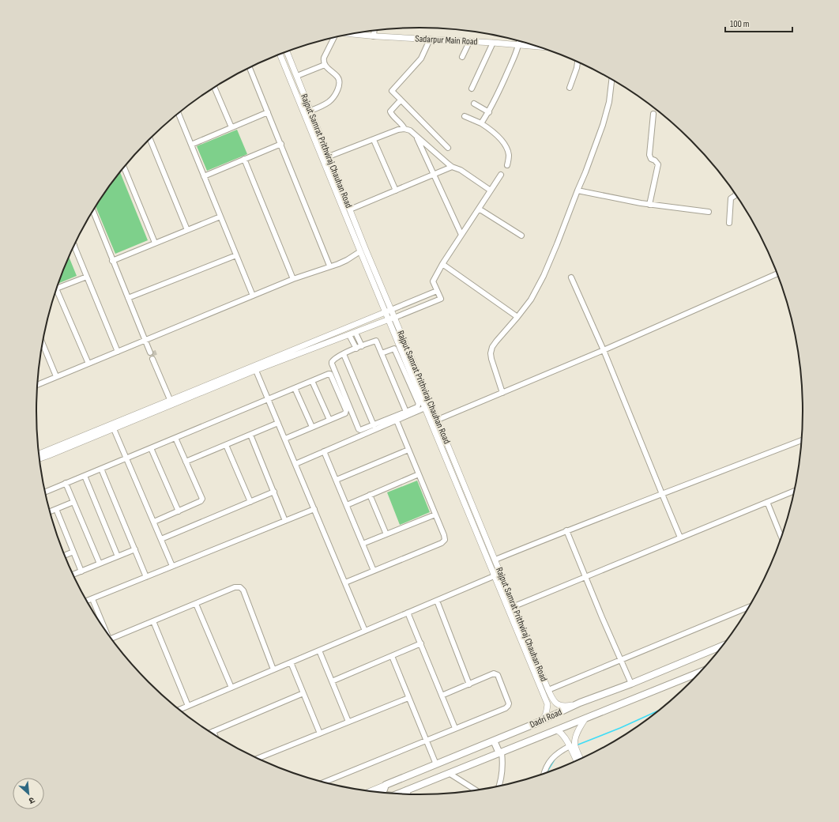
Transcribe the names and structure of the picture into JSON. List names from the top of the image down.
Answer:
{
  "streets": {
    "main road": ["Dadri Road"],
    "street": ["Sadarpur Main Road", "Rajput Samrat Prithviraj Chauhan Road"]
  },
  "crossings": [
    ["Rajput Samrat Prithviraj Chauhan Road", "Dadri Road"]
  ],
  "scale_bar": "100 m",
  "north": "bottom right"
}
